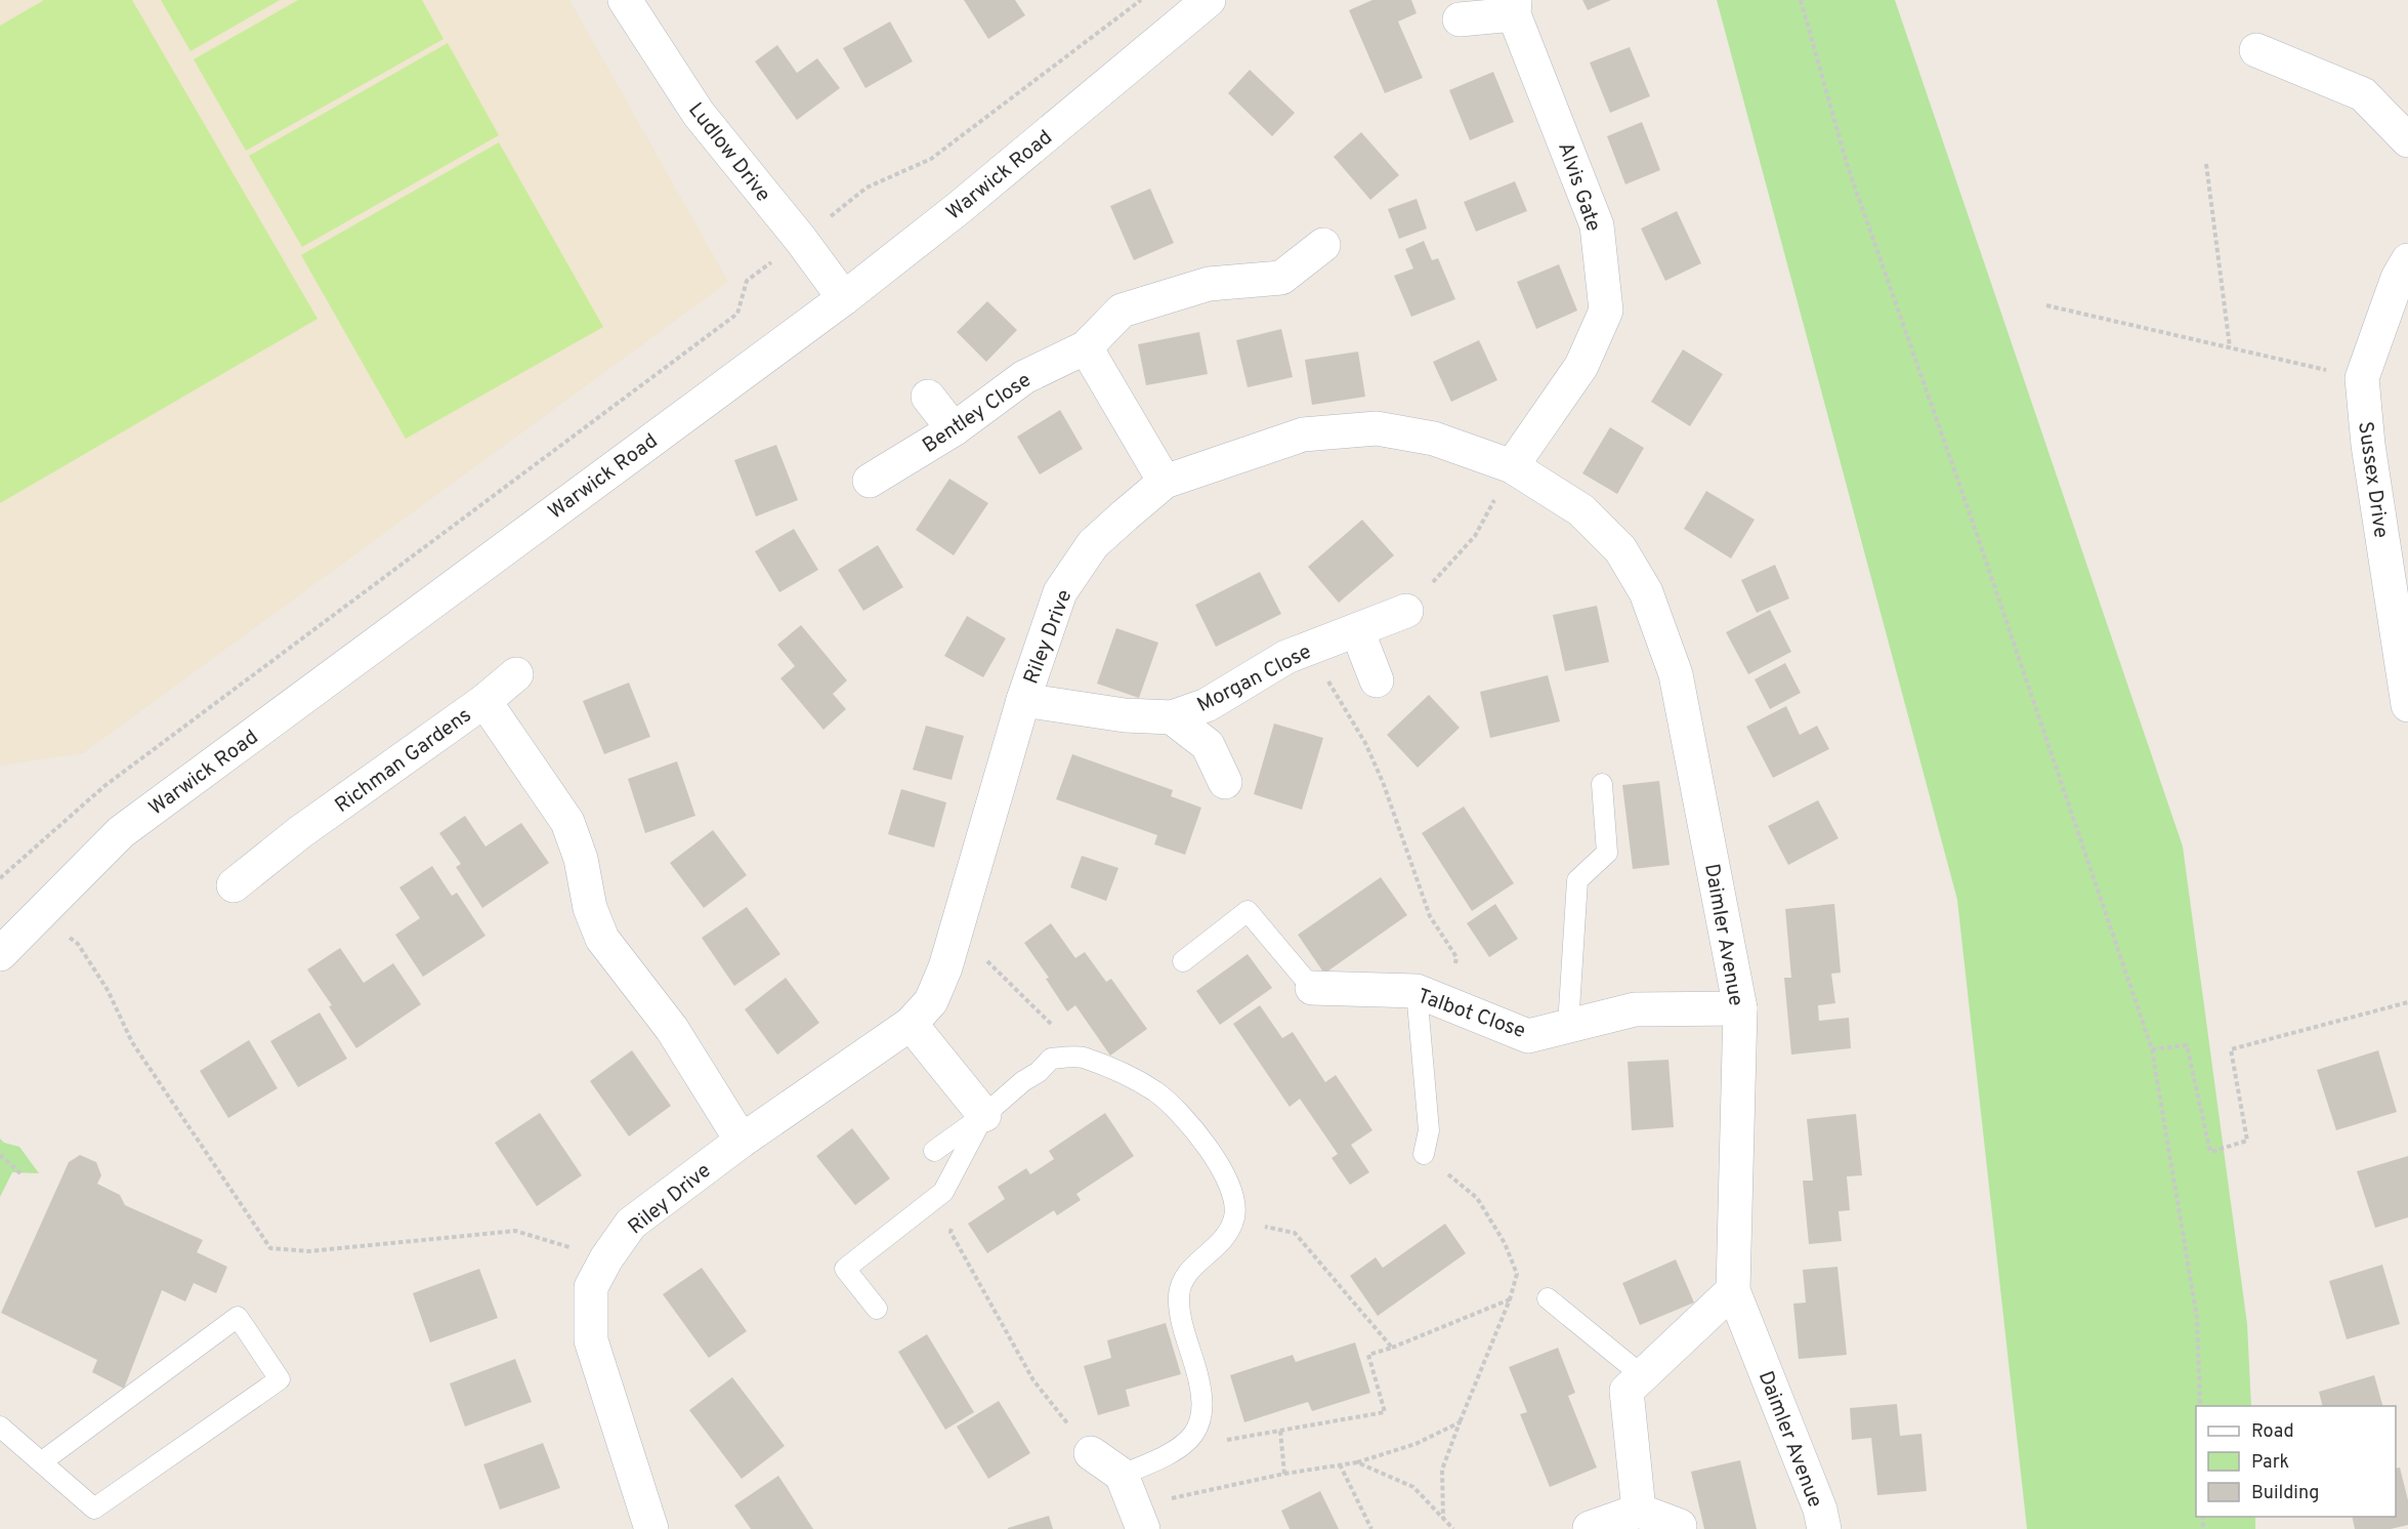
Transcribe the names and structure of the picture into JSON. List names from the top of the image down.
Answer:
{
  "streets": {
    "street": [
      "Ludlow Drive",
      "Warwick Road",
      "Alvis Gate",
      "Bentley Close",
      "Sussex Drive",
      "Riley Drive",
      "Morgan Close",
      "Richman Gardens",
      "Daimler Avenue",
      "Talbot Close"
    ]
  },
  "crossings": [
    ["Ludlow Drive", "Warwick Road"],
    ["Alvis Gate", "Riley Drive"],
    ["Alvis Gate", "Daimler Avenue"],
    ["Riley Drive", "Morgan Close"],
    ["Riley Drive", "Richman Gardens"],
    ["Riley Drive", "Daimler Avenue"],
    ["Daimler Avenue", "Talbot Close"]
  ],
  "legend": ["Road", "Park", "Building"]
}
